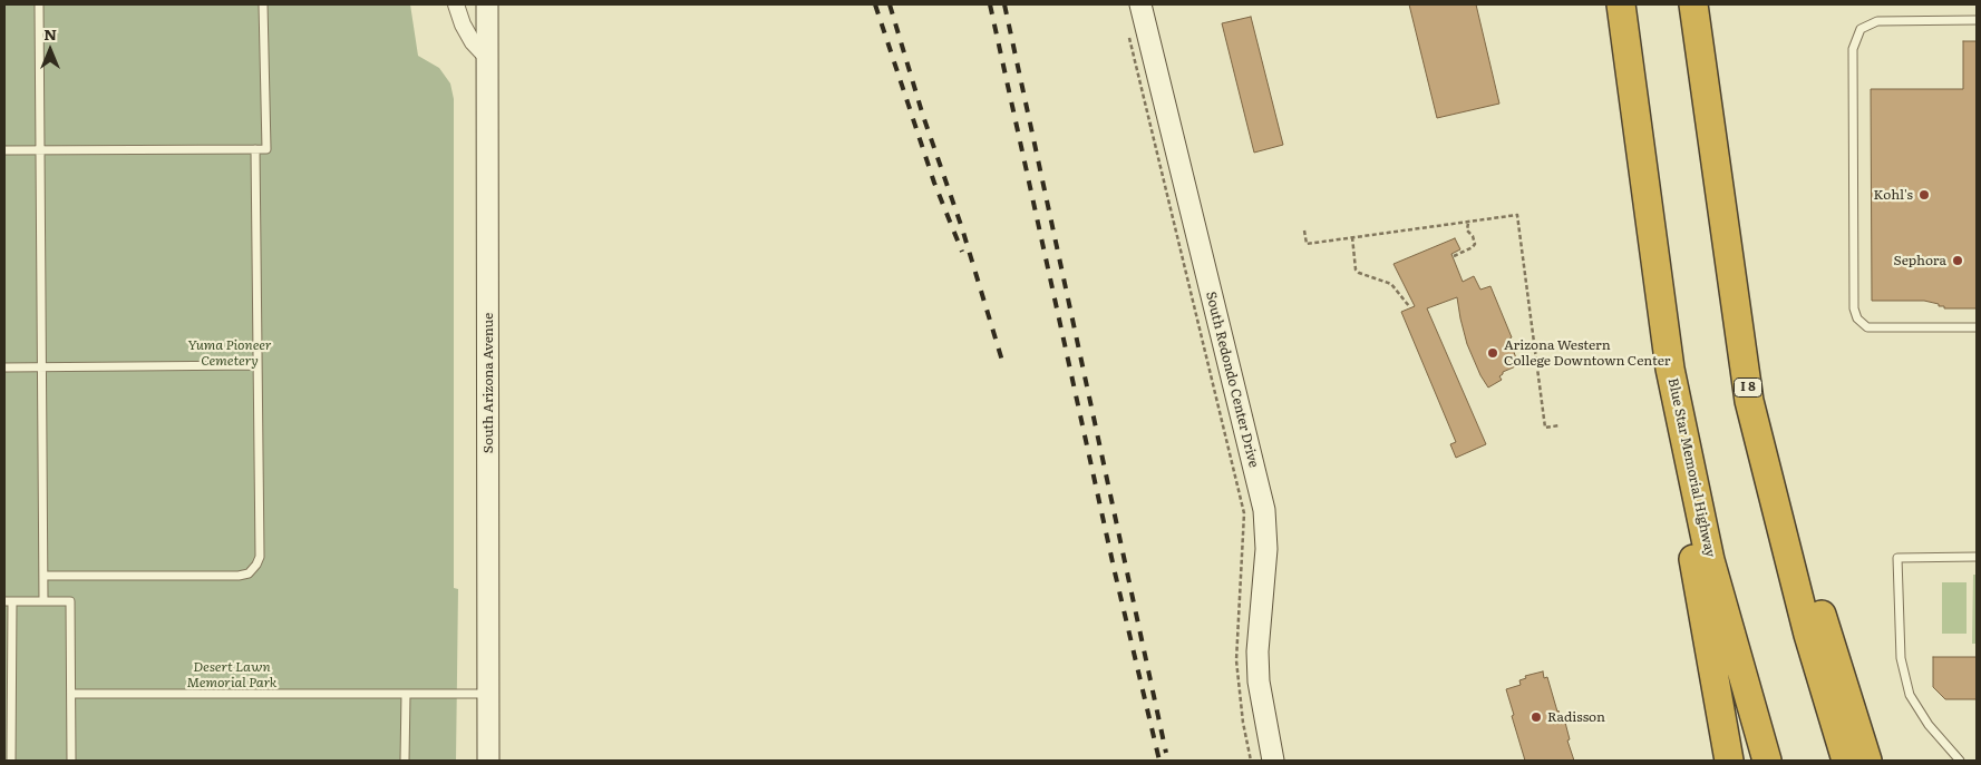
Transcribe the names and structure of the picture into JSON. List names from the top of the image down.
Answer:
{
  "streets": {
    "highway": ["I 8", "Blue Star Memorial Highway"],
    "street": ["South Redondo Center Drive", "South Arizona Avenue"]
  },
  "parks": ["Yuma Pioneer Cemetery", "Desert Lawn Memorial Park"],
  "places": [
    "Kohl's",
    "Sephora",
    "Arizona Western College Downtown Center",
    "Radisson"
  ],
  "north": "top"
}
